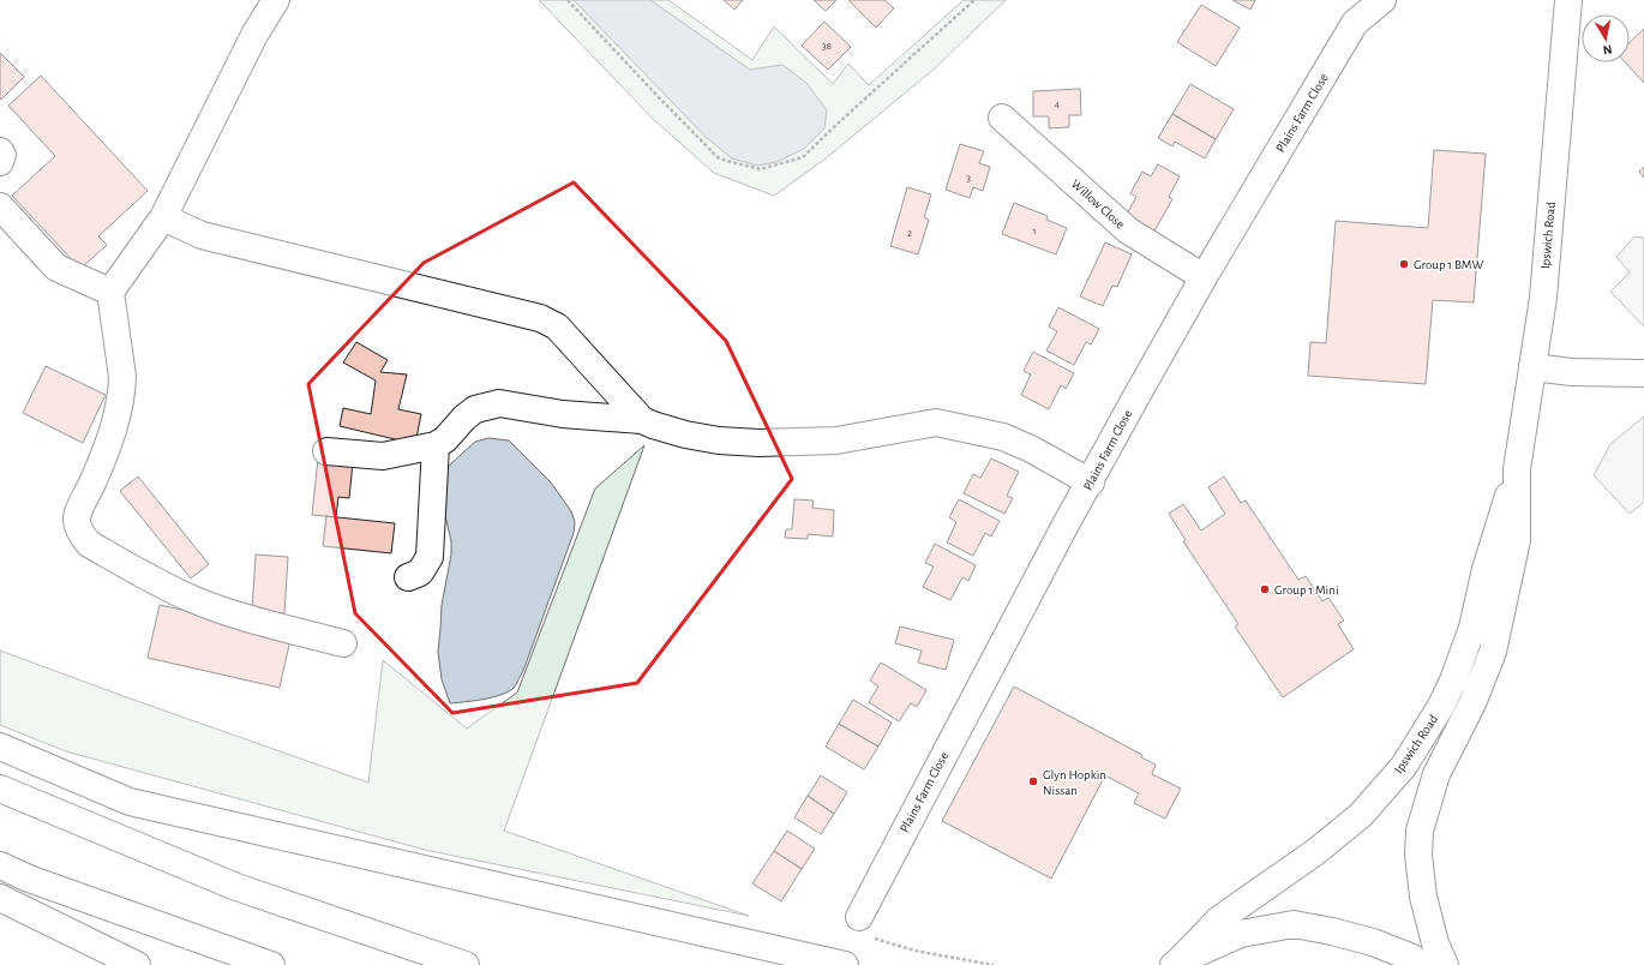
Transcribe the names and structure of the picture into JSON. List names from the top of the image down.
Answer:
{
  "streets": {
    "main road": ["Plains Farm Close", "Willow Close", "Ipswich Road"]
  },
  "crossings": [
    ["Plains Farm Close", "Willow Close"]
  ],
  "places": ["Group 1 BMW", "Group 1 Mini", "Glyn Hopkin Nissan"],
  "house_numbers": [
    "38",
    "4",
    "3",
    "1",
    "2"
  ],
  "north": "bottom"
}
